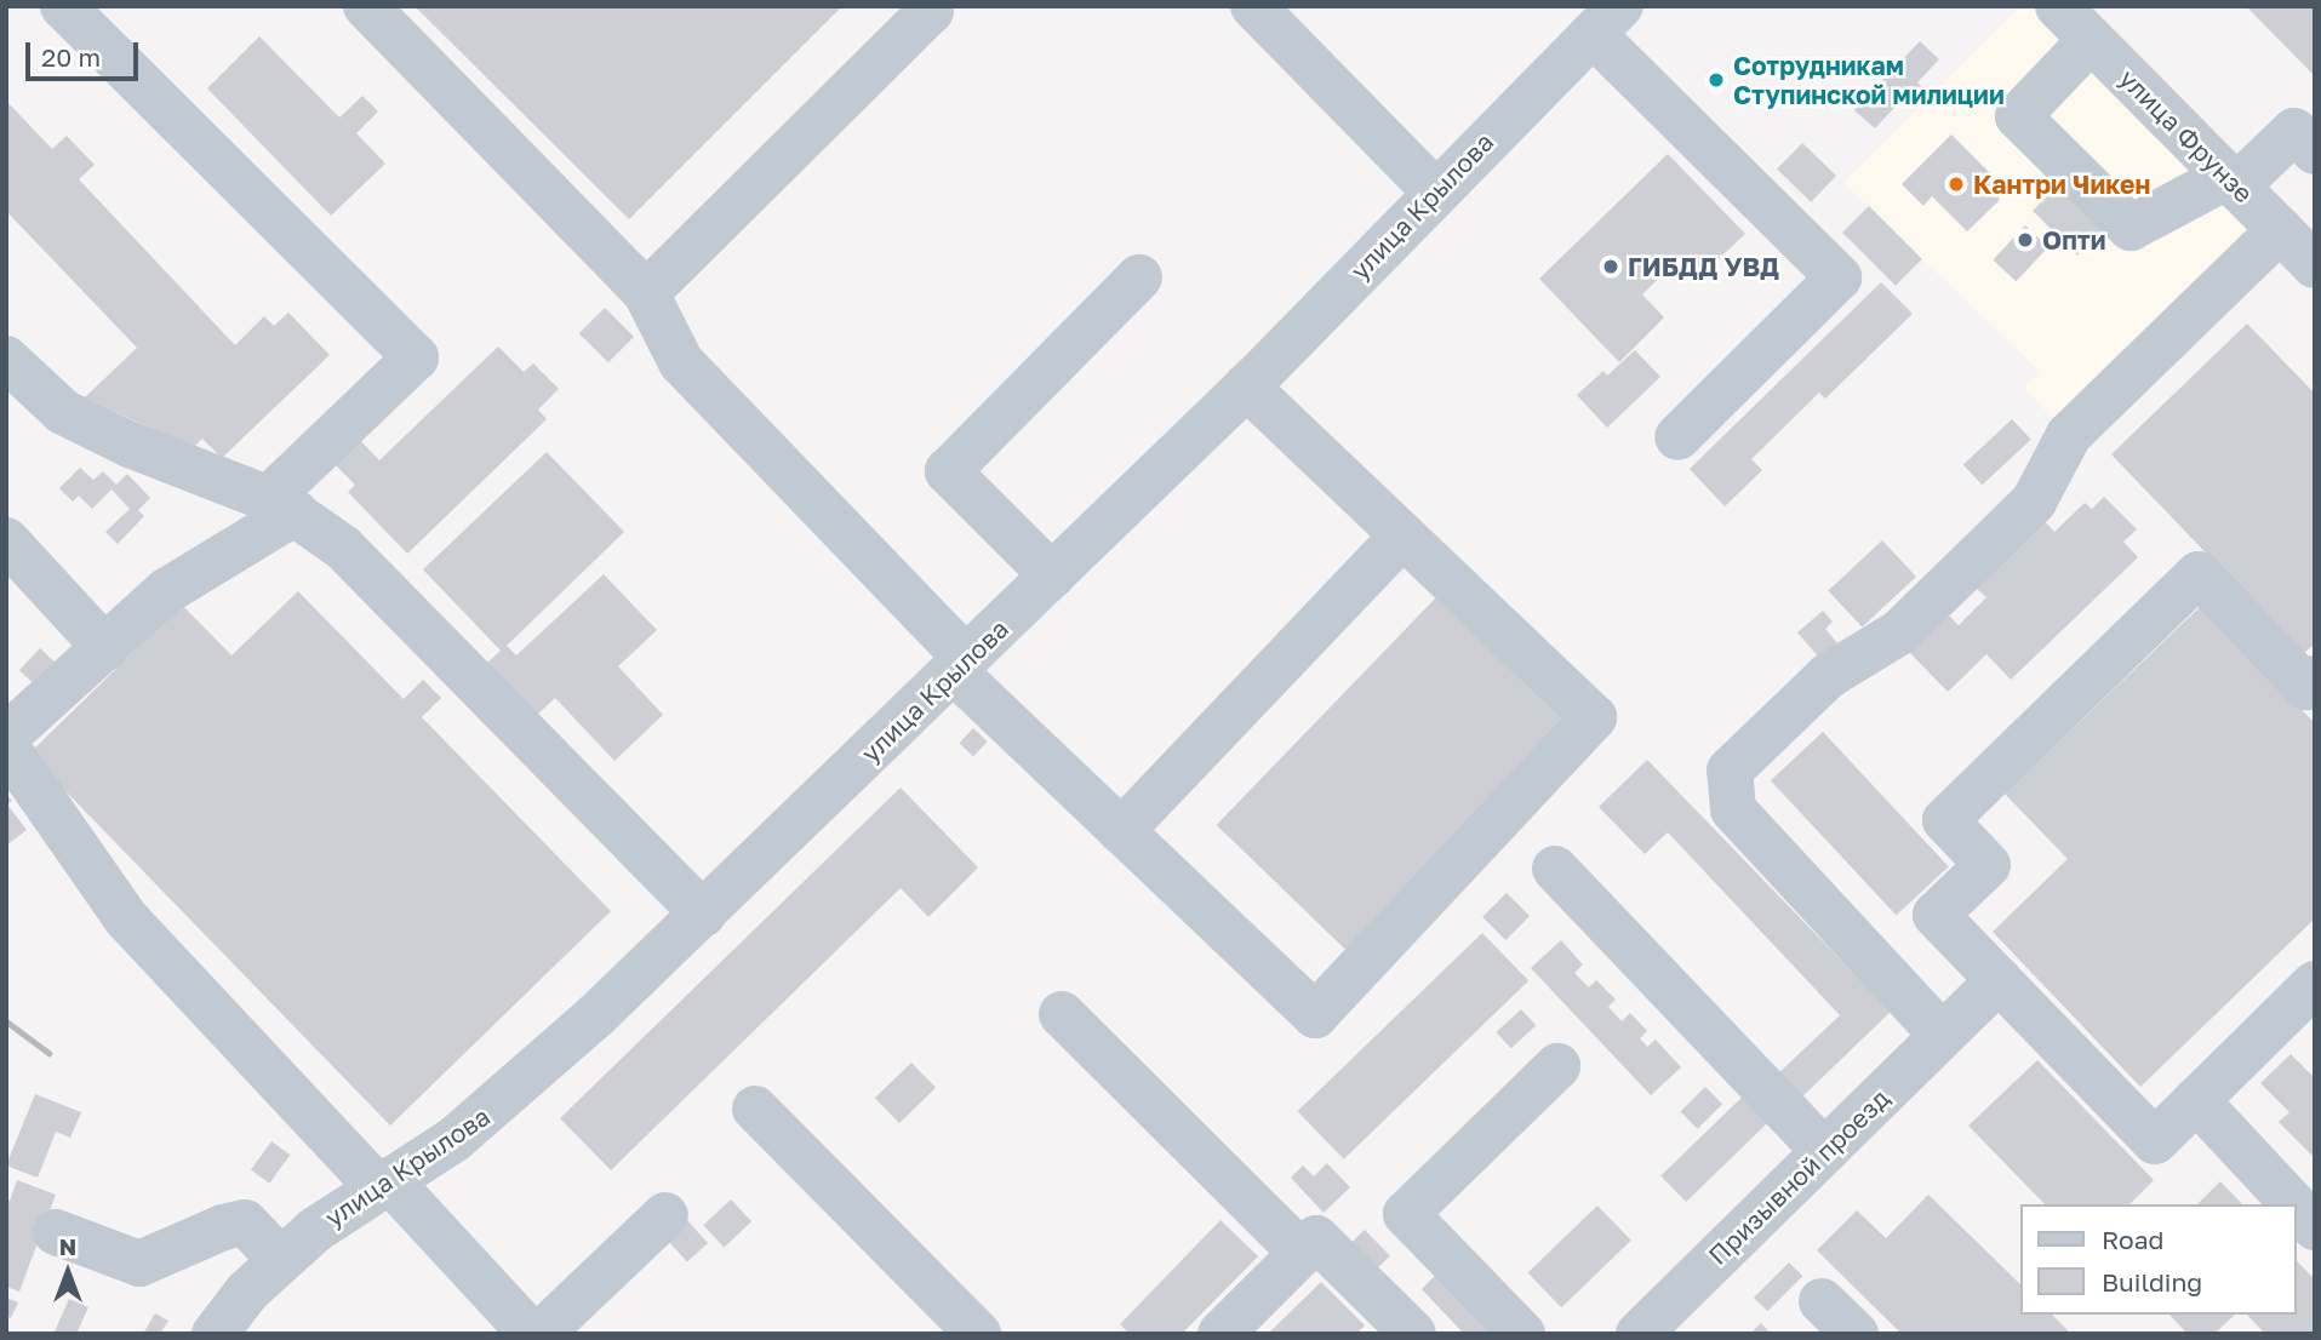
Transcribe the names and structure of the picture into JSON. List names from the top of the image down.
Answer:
{
  "streets": {
    "street": ["улица Фрунзе", "улица Крылова", "Призывной проезд"]
  },
  "places": [
    "Сотрудникам Ступинской милиции",
    "Кантри Чикен",
    "Опти",
    "ГИБДД УВД"
  ],
  "legend": ["Road", "Building"],
  "scale_bar": "20 m",
  "north": "top"
}
